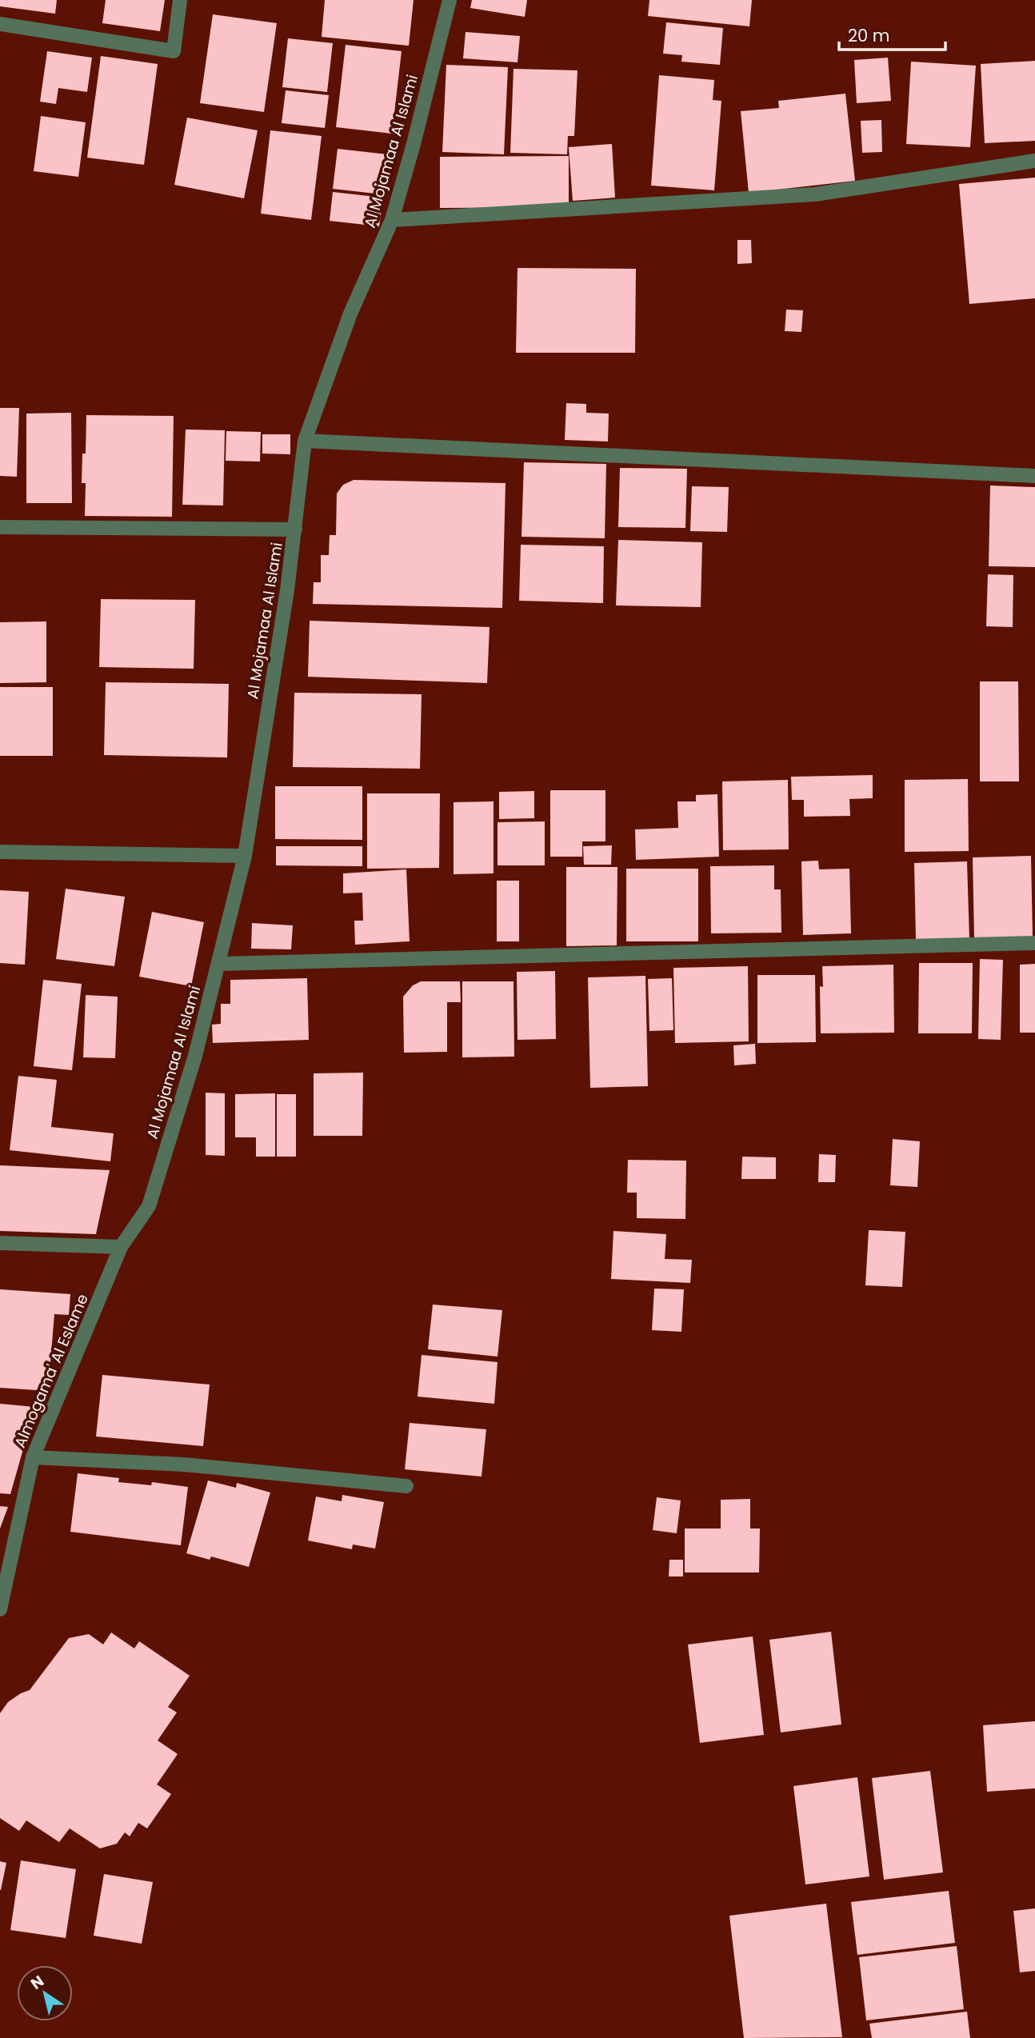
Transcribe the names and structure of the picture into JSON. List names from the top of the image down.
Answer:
{
  "streets": {
    "street": ["Al Mojamaa Al Islami", "Almogama' Al Eslame"]
  },
  "crossings": [
    ["Al Mojamaa Al Islami", "Almogama' Al Eslame"]
  ],
  "scale_bar": "20 m",
  "north": "top left"
}
